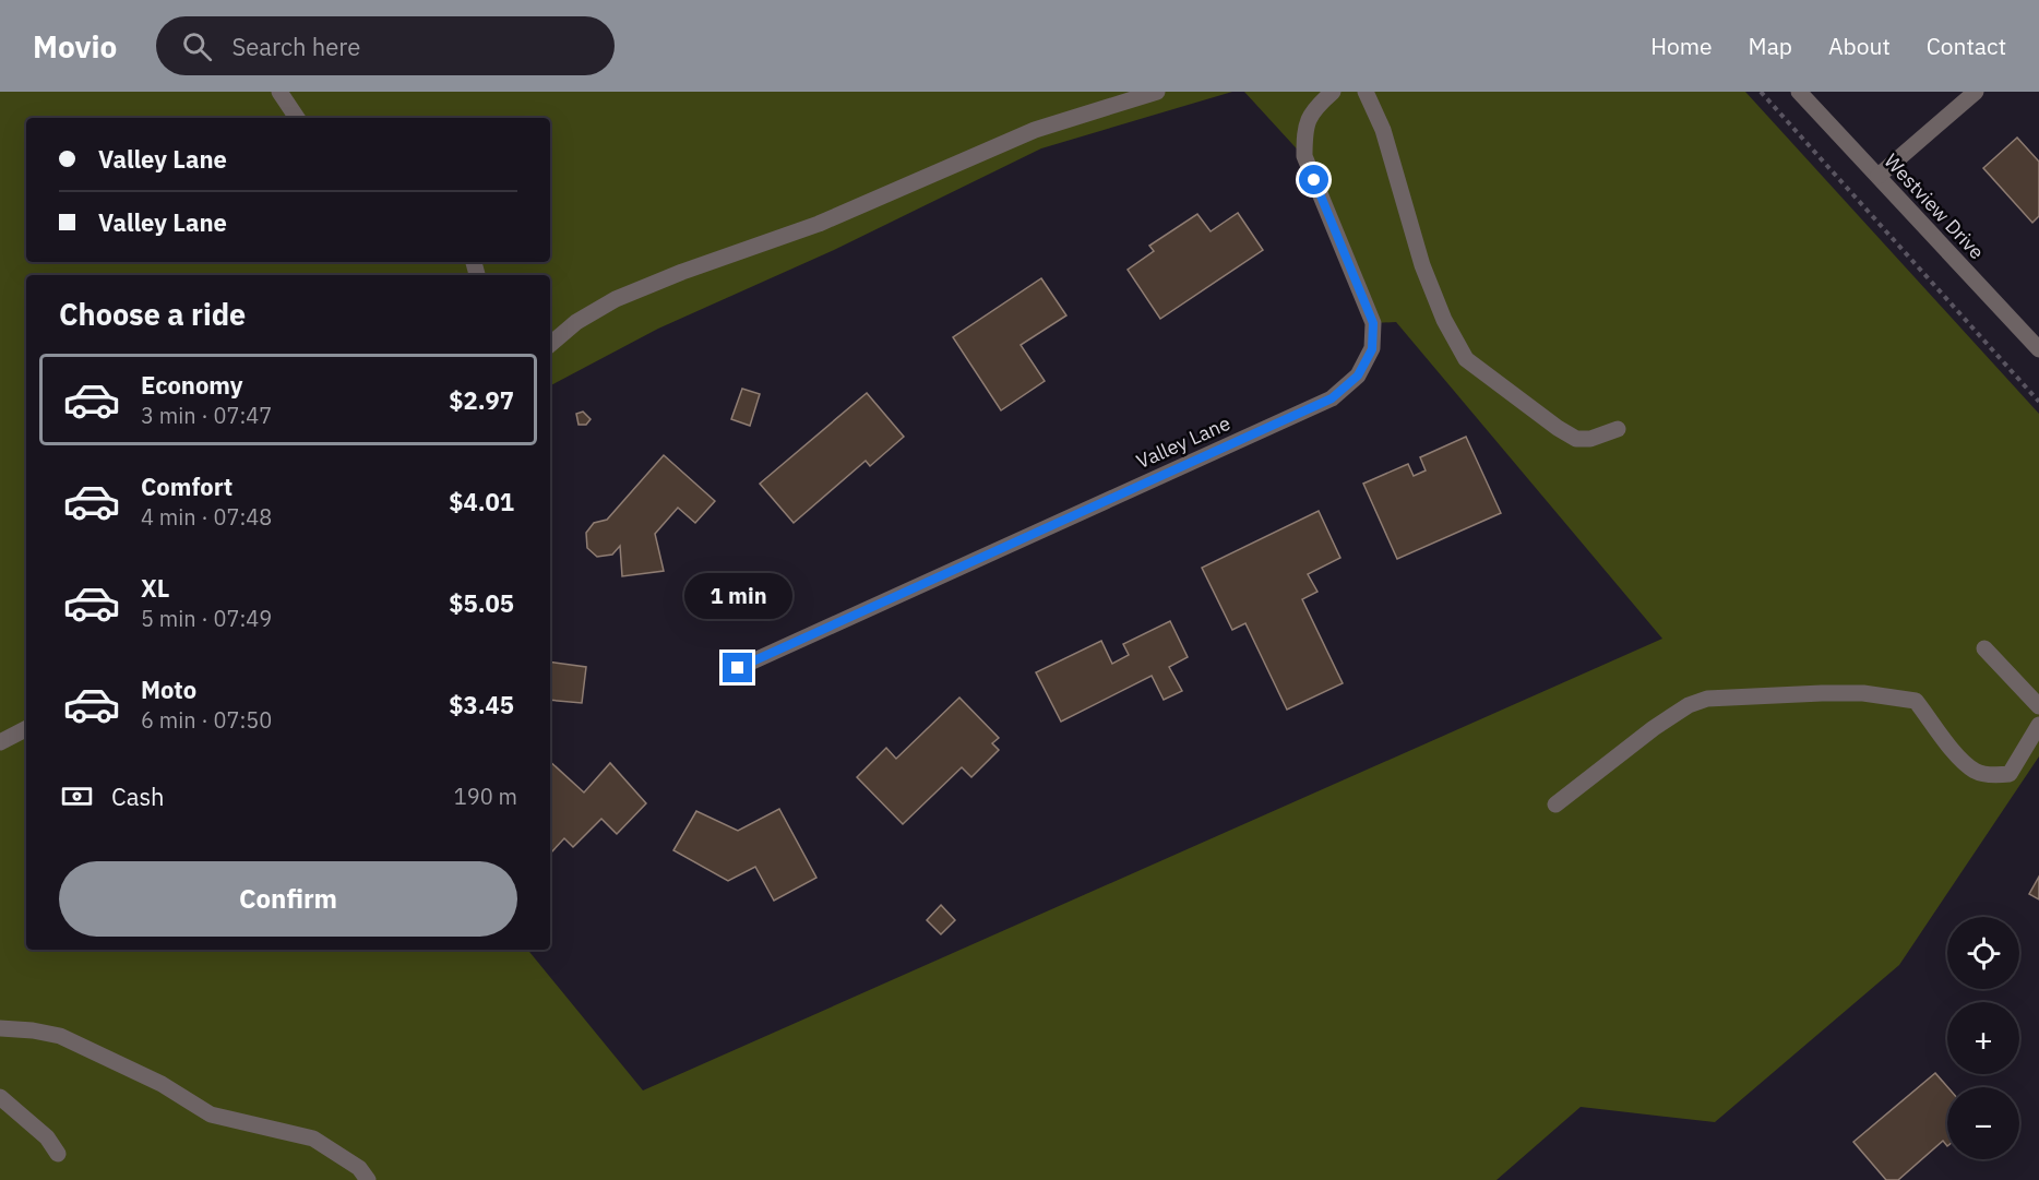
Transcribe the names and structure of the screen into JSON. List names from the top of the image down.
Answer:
{
  "streets": {
    "street": ["Westview Drive", "Valley Lane"]
  },
  "page": {
    "header": "Movio",
    "search": "Search here",
    "nav": [
      "Home",
      "Map",
      "About",
      "Contact"
    ],
    "banner": ["Valley Lane", "Valley Lane"],
    "heading": "Choose a ride",
    "list": [
      {
        "name": "Economy",
        "note": "3 min · 07:47",
        "value": "$2.97"
      },
      {
        "name": "Comfort",
        "note": "4 min · 07:48",
        "value": "$4.01"
      },
      {
        "name": "XL",
        "note": "5 min · 07:49",
        "value": "$5.05"
      },
      {
        "name": "Moto",
        "note": "6 min · 07:50",
        "value": "$3.45"
      }
    ],
    "bubble": "1 min",
    "pay": ["Cash", "190 m"],
    "buttons": "Confirm",
    "map_buttons": ["+", "−"]
  }
}
